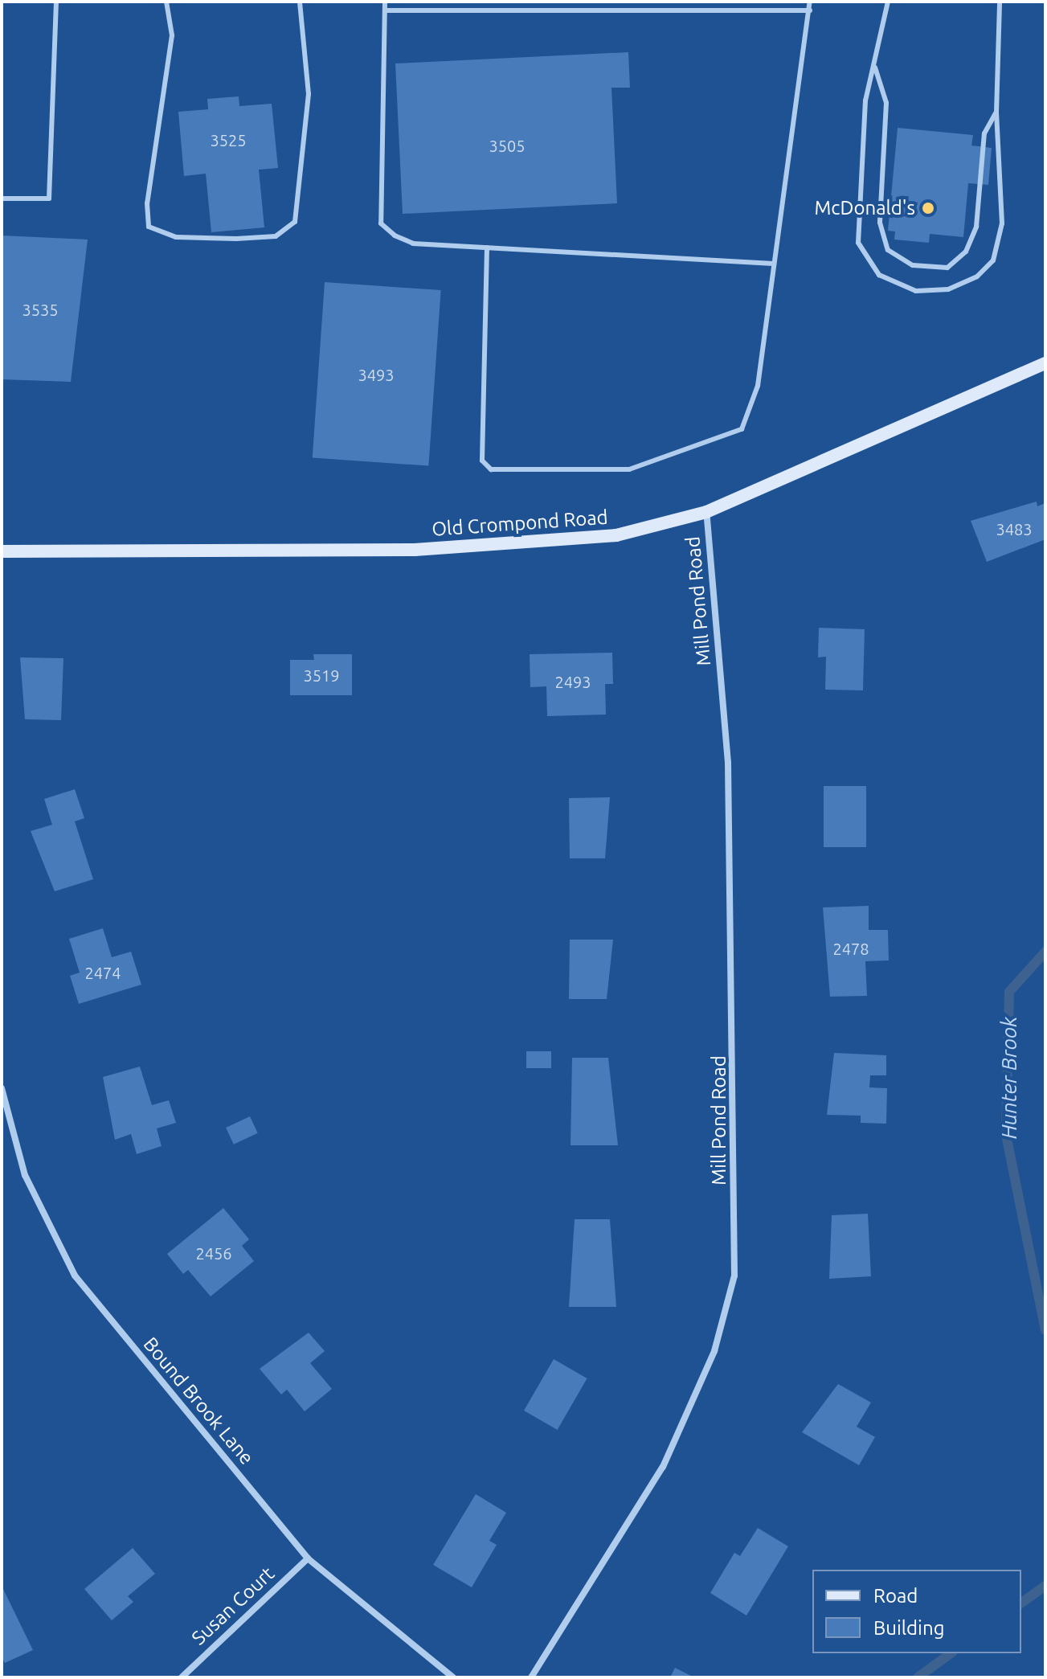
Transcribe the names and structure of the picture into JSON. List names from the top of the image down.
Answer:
{
  "streets": {
    "street": [
      "Old Crompond Road",
      "Mill Pond Road",
      "Bound Brook Lane",
      "Susan Court"
    ]
  },
  "crossings": [
    ["Old Crompond Road", "Mill Pond Road"],
    ["Bound Brook Lane", "Susan Court"]
  ],
  "water": ["Hunter Brook"],
  "places": ["McDonald's"],
  "house_numbers": [
    "3525",
    "3505",
    "3535",
    "3493",
    "3483",
    "3519",
    "2493",
    "2478",
    "2474",
    "2456"
  ],
  "legend": ["Road", "Building"]
}
